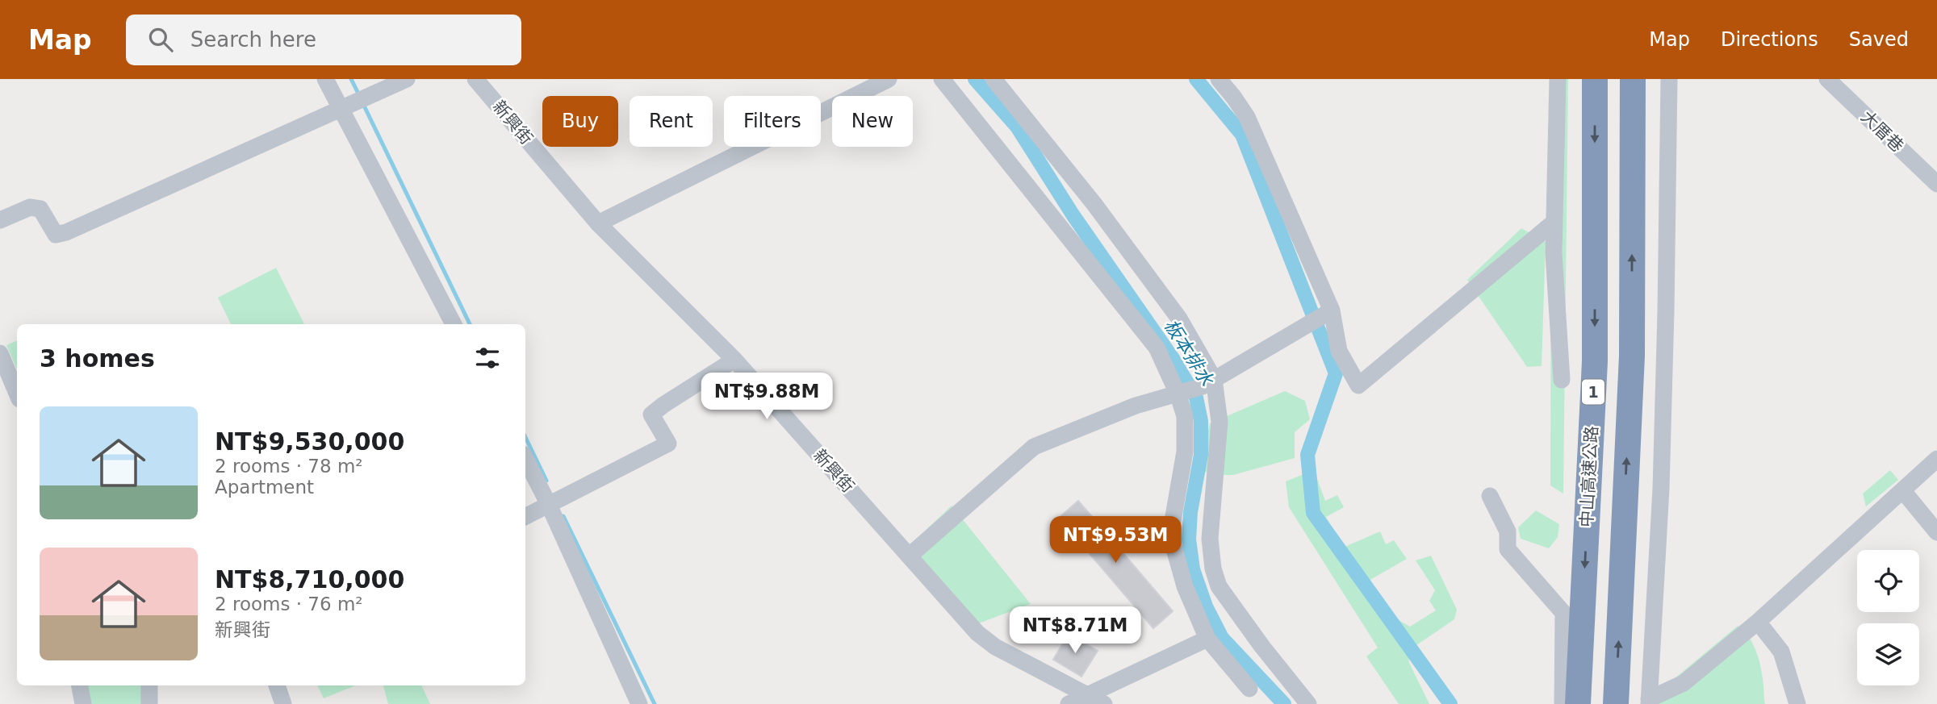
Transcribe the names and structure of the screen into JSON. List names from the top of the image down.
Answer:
{
  "streets": {
    "highway": ["1", "中山高速公路"],
    "street": ["新興街", "大厝巷"]
  },
  "water": ["板本排水"],
  "page": {
    "header": "Map",
    "search": "Search here",
    "nav": ["Map", "Directions", "Saved"],
    "chip": [
      "Buy",
      "Rent",
      "Filters",
      "New"
    ],
    "heading": "3 homes",
    "price": ["NT$9.88M", "NT$9.53M", "NT$8.71M"],
    "list": [
      {
        "name": "NT$9,530,000",
        "note": "2 rooms · 78 m² · Apartment"
      },
      {
        "name": "NT$8,710,000",
        "note": "2 rooms · 76 m² · 新興街"
      }
    ]
  }
}
